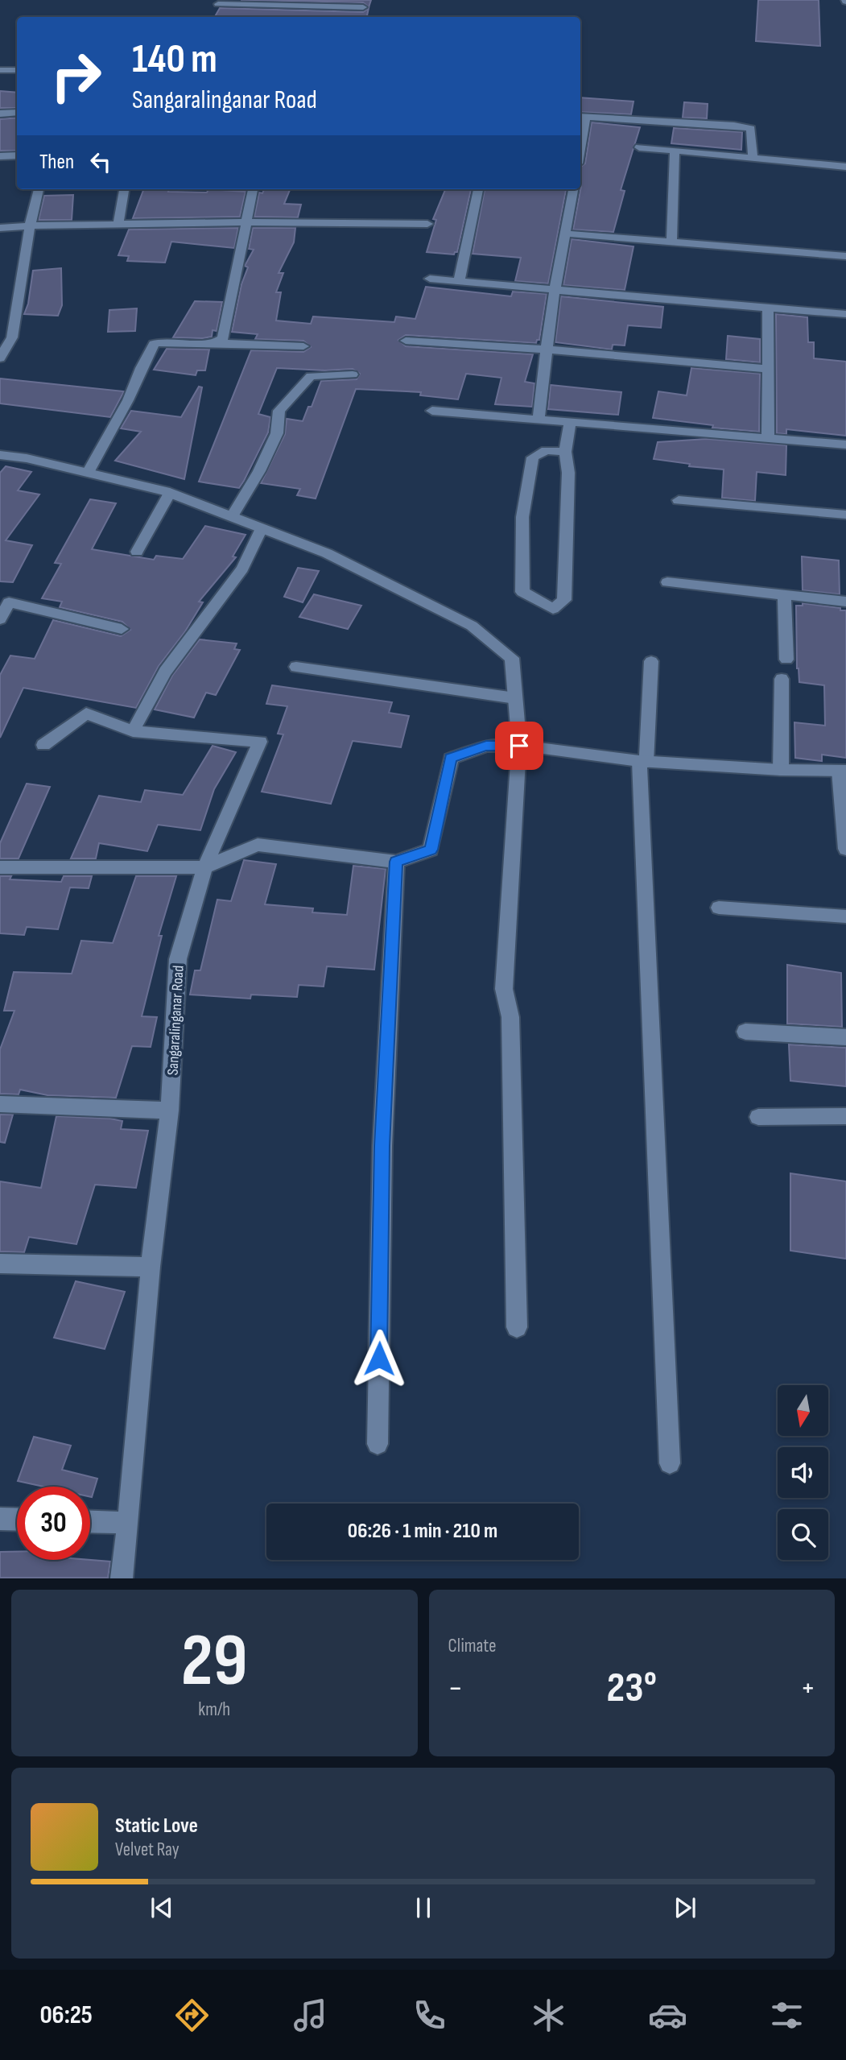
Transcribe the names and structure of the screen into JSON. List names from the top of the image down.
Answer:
{
  "streets": {
    "street": ["Sangaralinganar Road"]
  },
  "north": "bottom",
  "page": {
    "turn": ["140 m", "Sangaralinganar Road"],
    "then": "Then",
    "limit": "30",
    "trip": "06:26 · 1 min · 210 m",
    "tile": [
      ["29", "km/h"],
      "Climate"
    ],
    "heat": ["−", "23°", "+"],
    "song": ["Static Love", "Velvet Ray"],
    "tabs": "06:25"
  }
}
